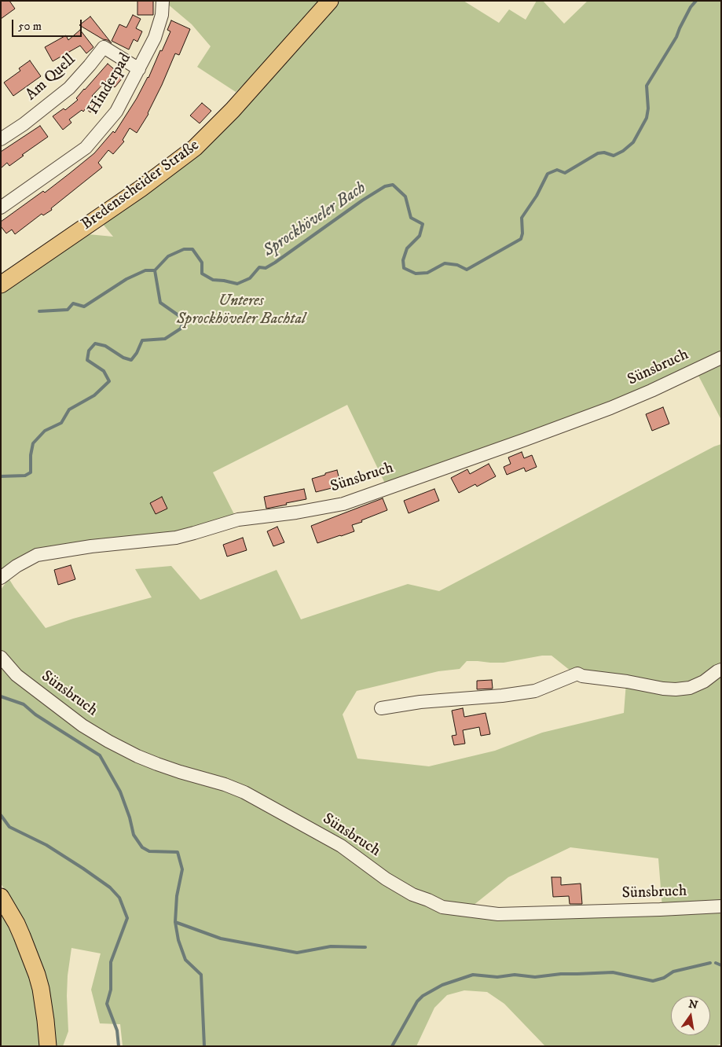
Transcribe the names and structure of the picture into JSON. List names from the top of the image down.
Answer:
{
  "streets": {
    "main road": ["Bredenscheider Straße"],
    "street": ["Am Quell", "Hinderpad", "Sünsbruch"]
  },
  "crossings": [
    ["Am Quell", "Hinderpad"]
  ],
  "water": ["Sprockhöveler Bach"],
  "parks": ["Unteres Sprockhöveler Bachtal"],
  "scale_bar": "50 m",
  "north": "top"
}
